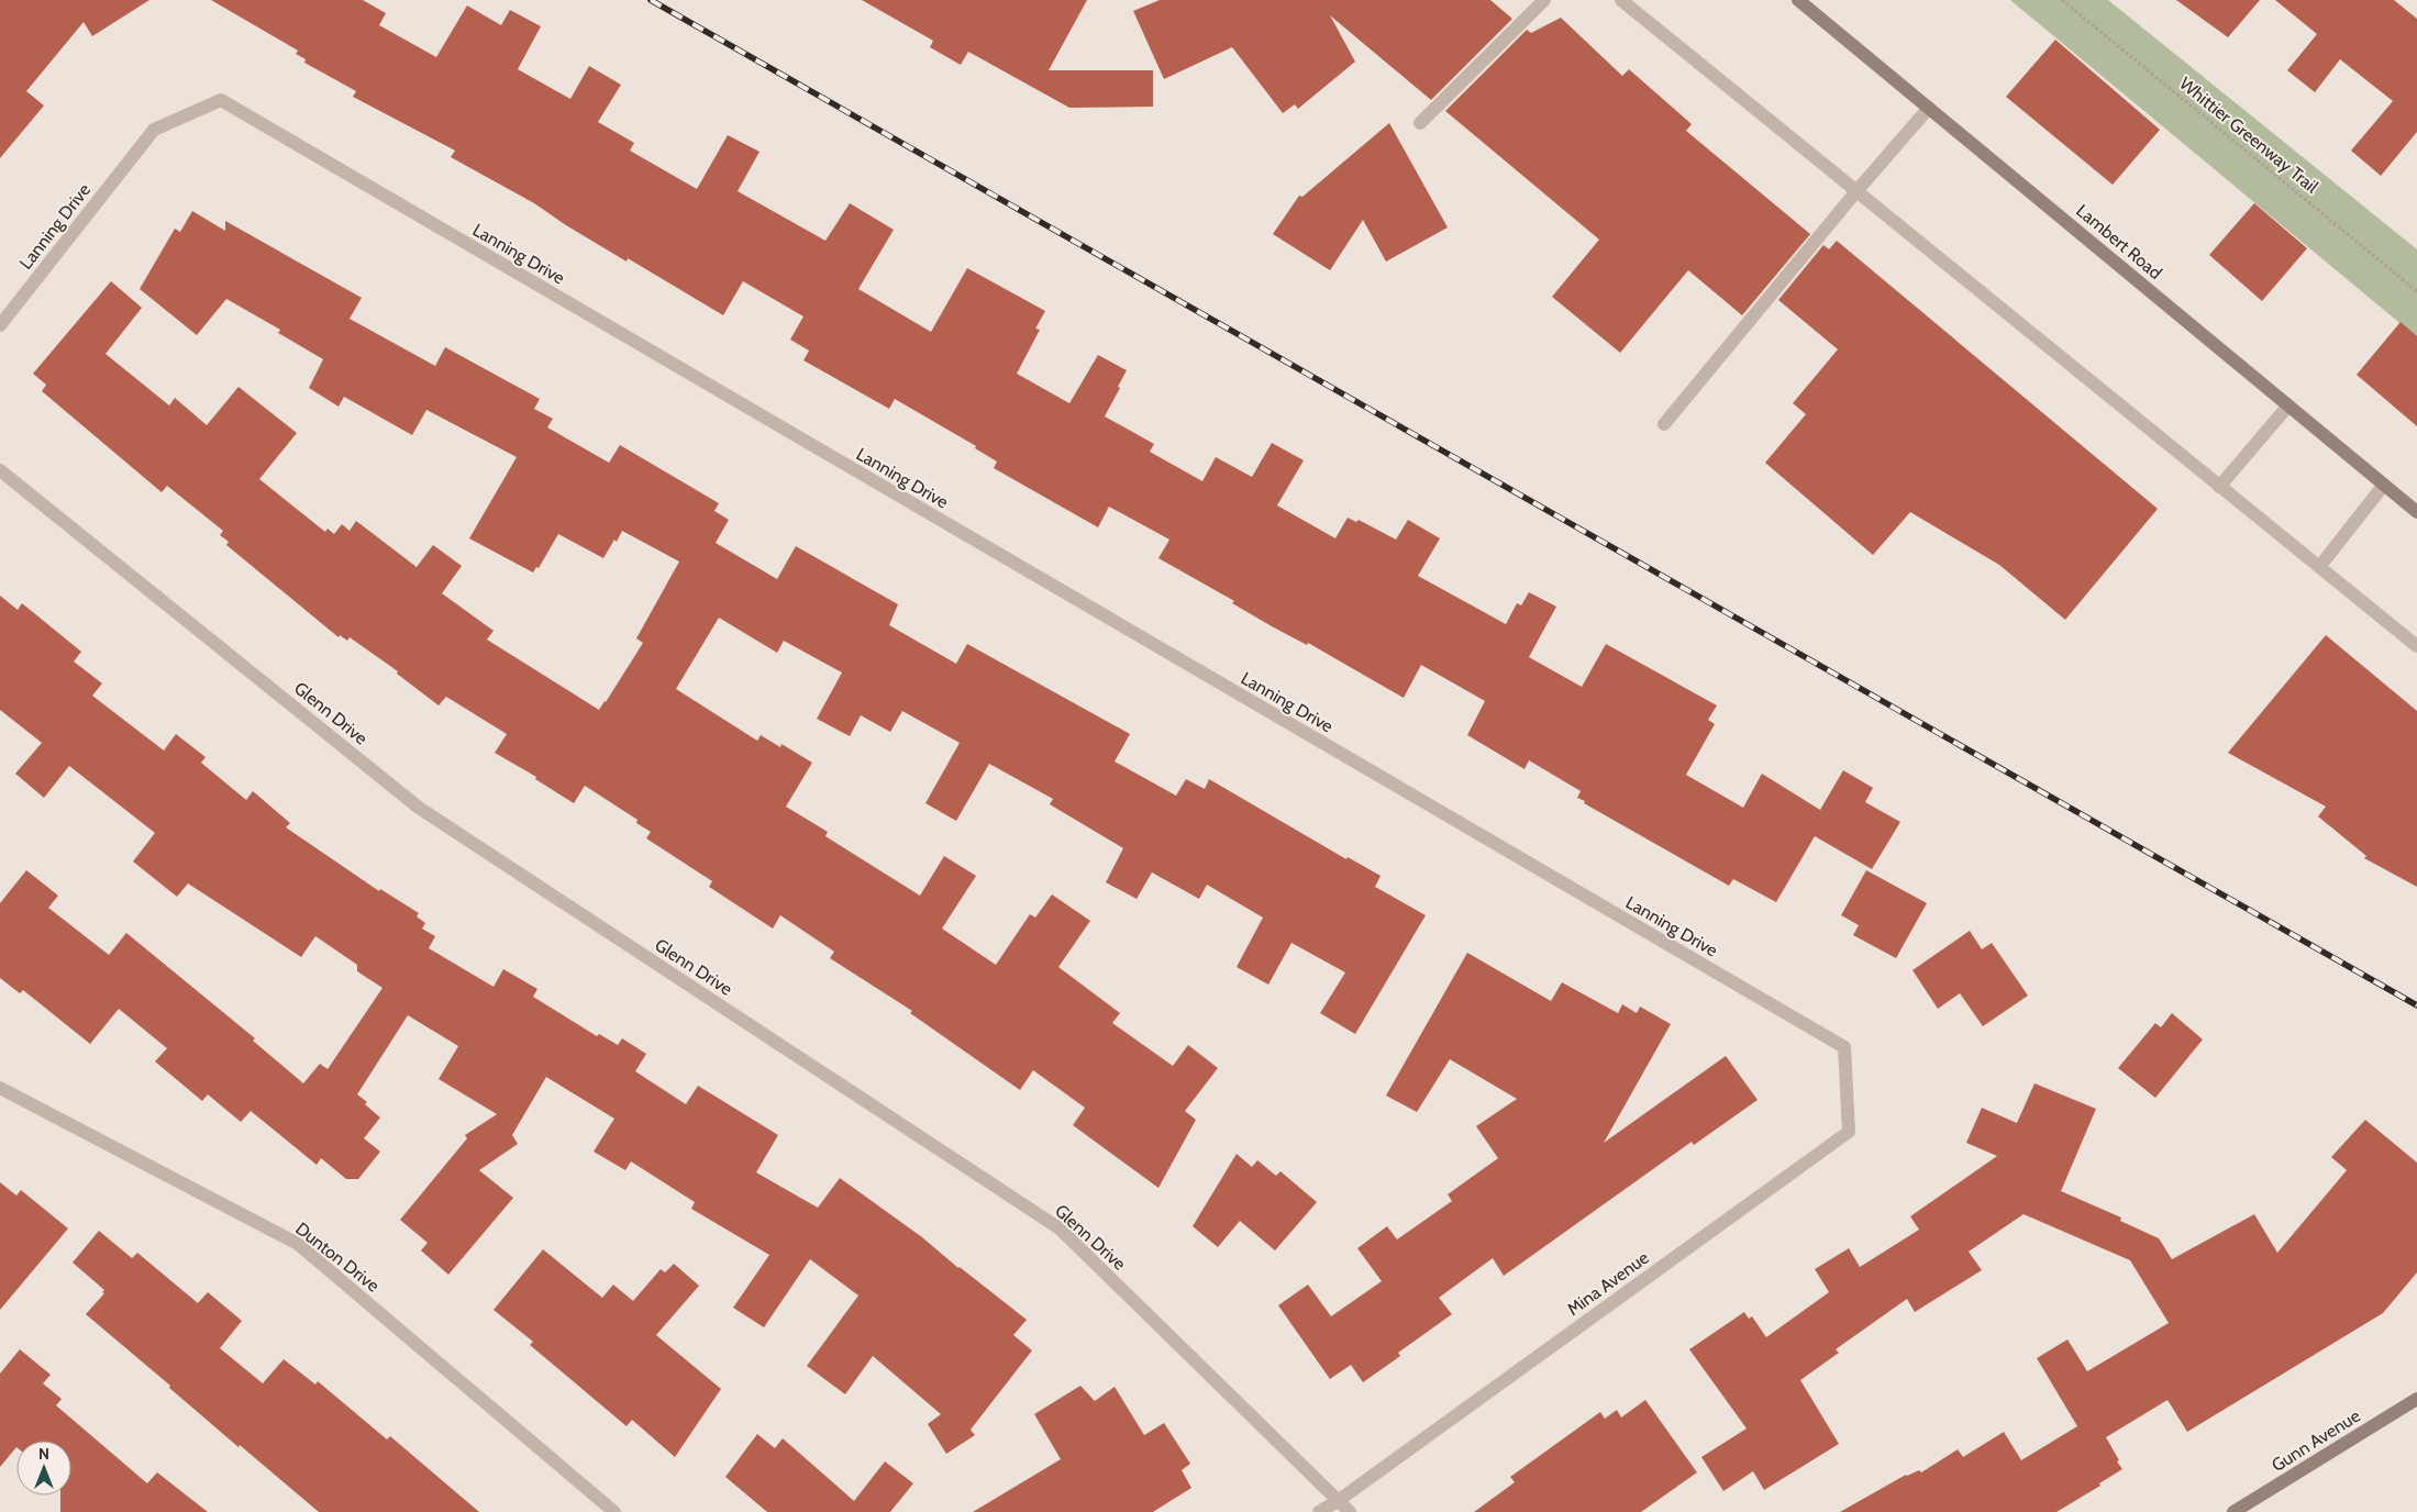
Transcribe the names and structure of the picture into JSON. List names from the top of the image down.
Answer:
{
  "streets": {
    "main road": ["Lambert Road", "Gunn Avenue"],
    "street": [
      "Lanning Drive",
      "Glenn Drive",
      "Dunton Drive",
      "Mina Avenue"
    ],
    "path": ["Whittier Greenway Trail"]
  },
  "crossings": [
    ["Lanning Drive", "Mina Avenue"],
    ["Glenn Drive", "Mina Avenue"]
  ],
  "north": "top"
}
